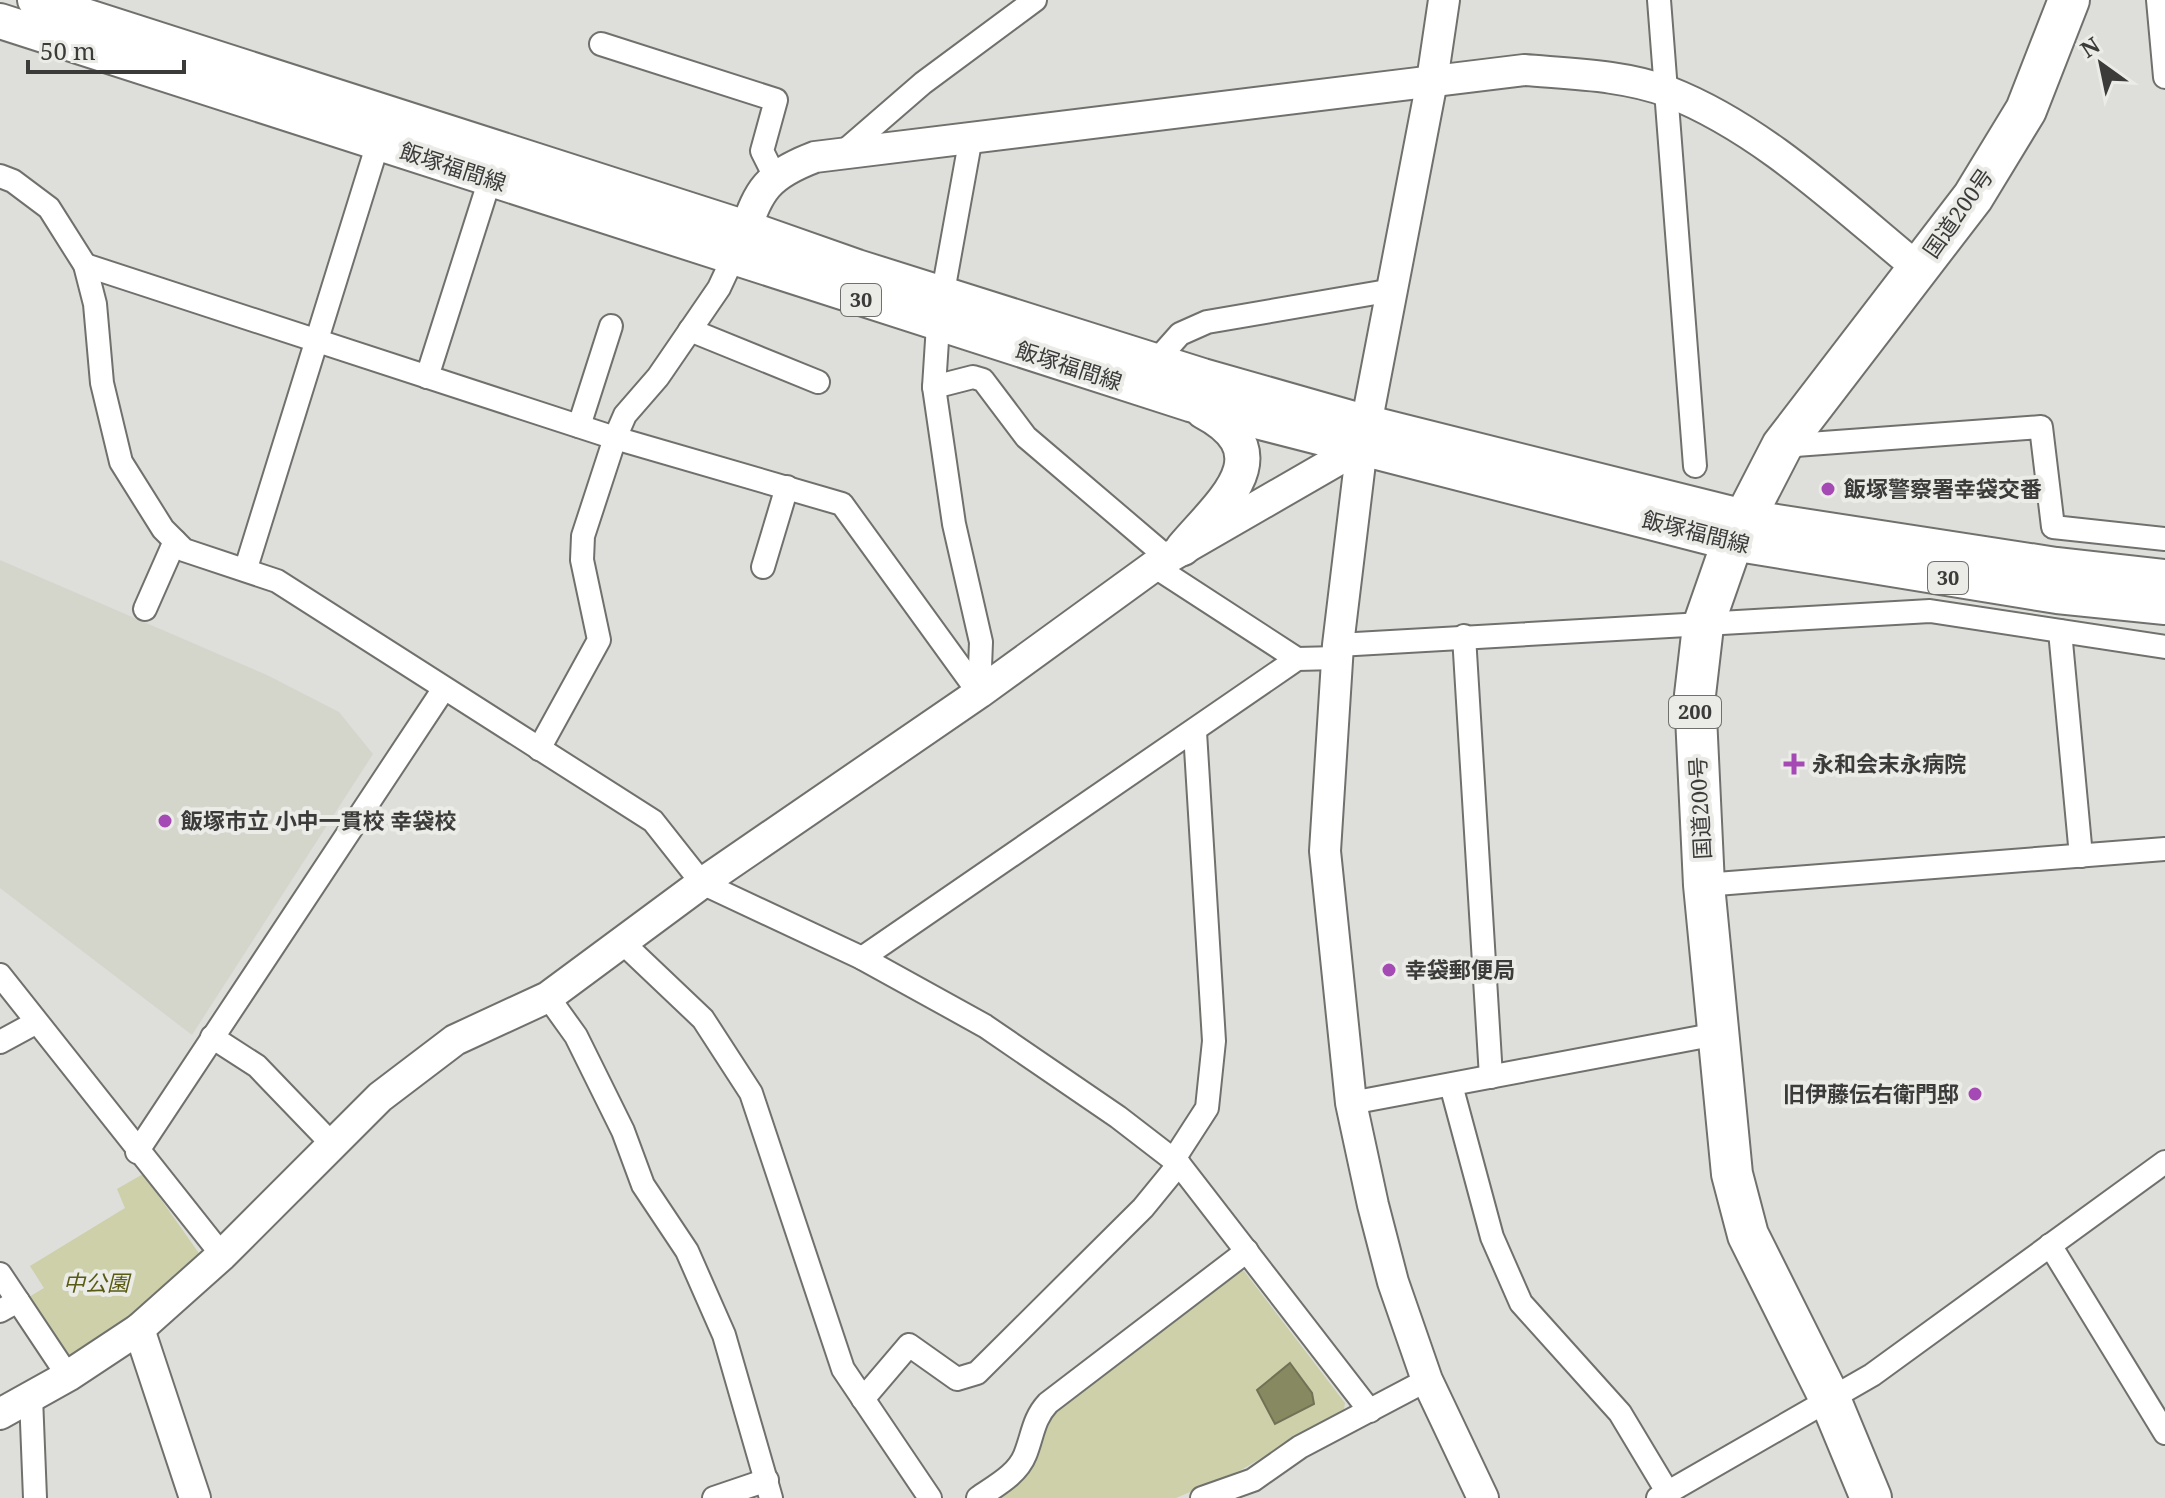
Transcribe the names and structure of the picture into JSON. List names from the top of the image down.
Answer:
{
  "streets": {
    "highway": ["国道200号", "200"],
    "main road": ["飯塚福間線", "30"]
  },
  "crossings": [
    ["飯塚福間線", "国道200号"]
  ],
  "parks": ["中公園"],
  "places": {
    "other": [
      "飯塚警察署幸袋交番",
      "飯塚市立 小中一貫校 幸袋校",
      "幸袋郵便局",
      "旧伊藤伝右衛門邸"
    ],
    "health": ["永和会末永病院"]
  },
  "scale_bar": "50 m",
  "north": "top left"
}
